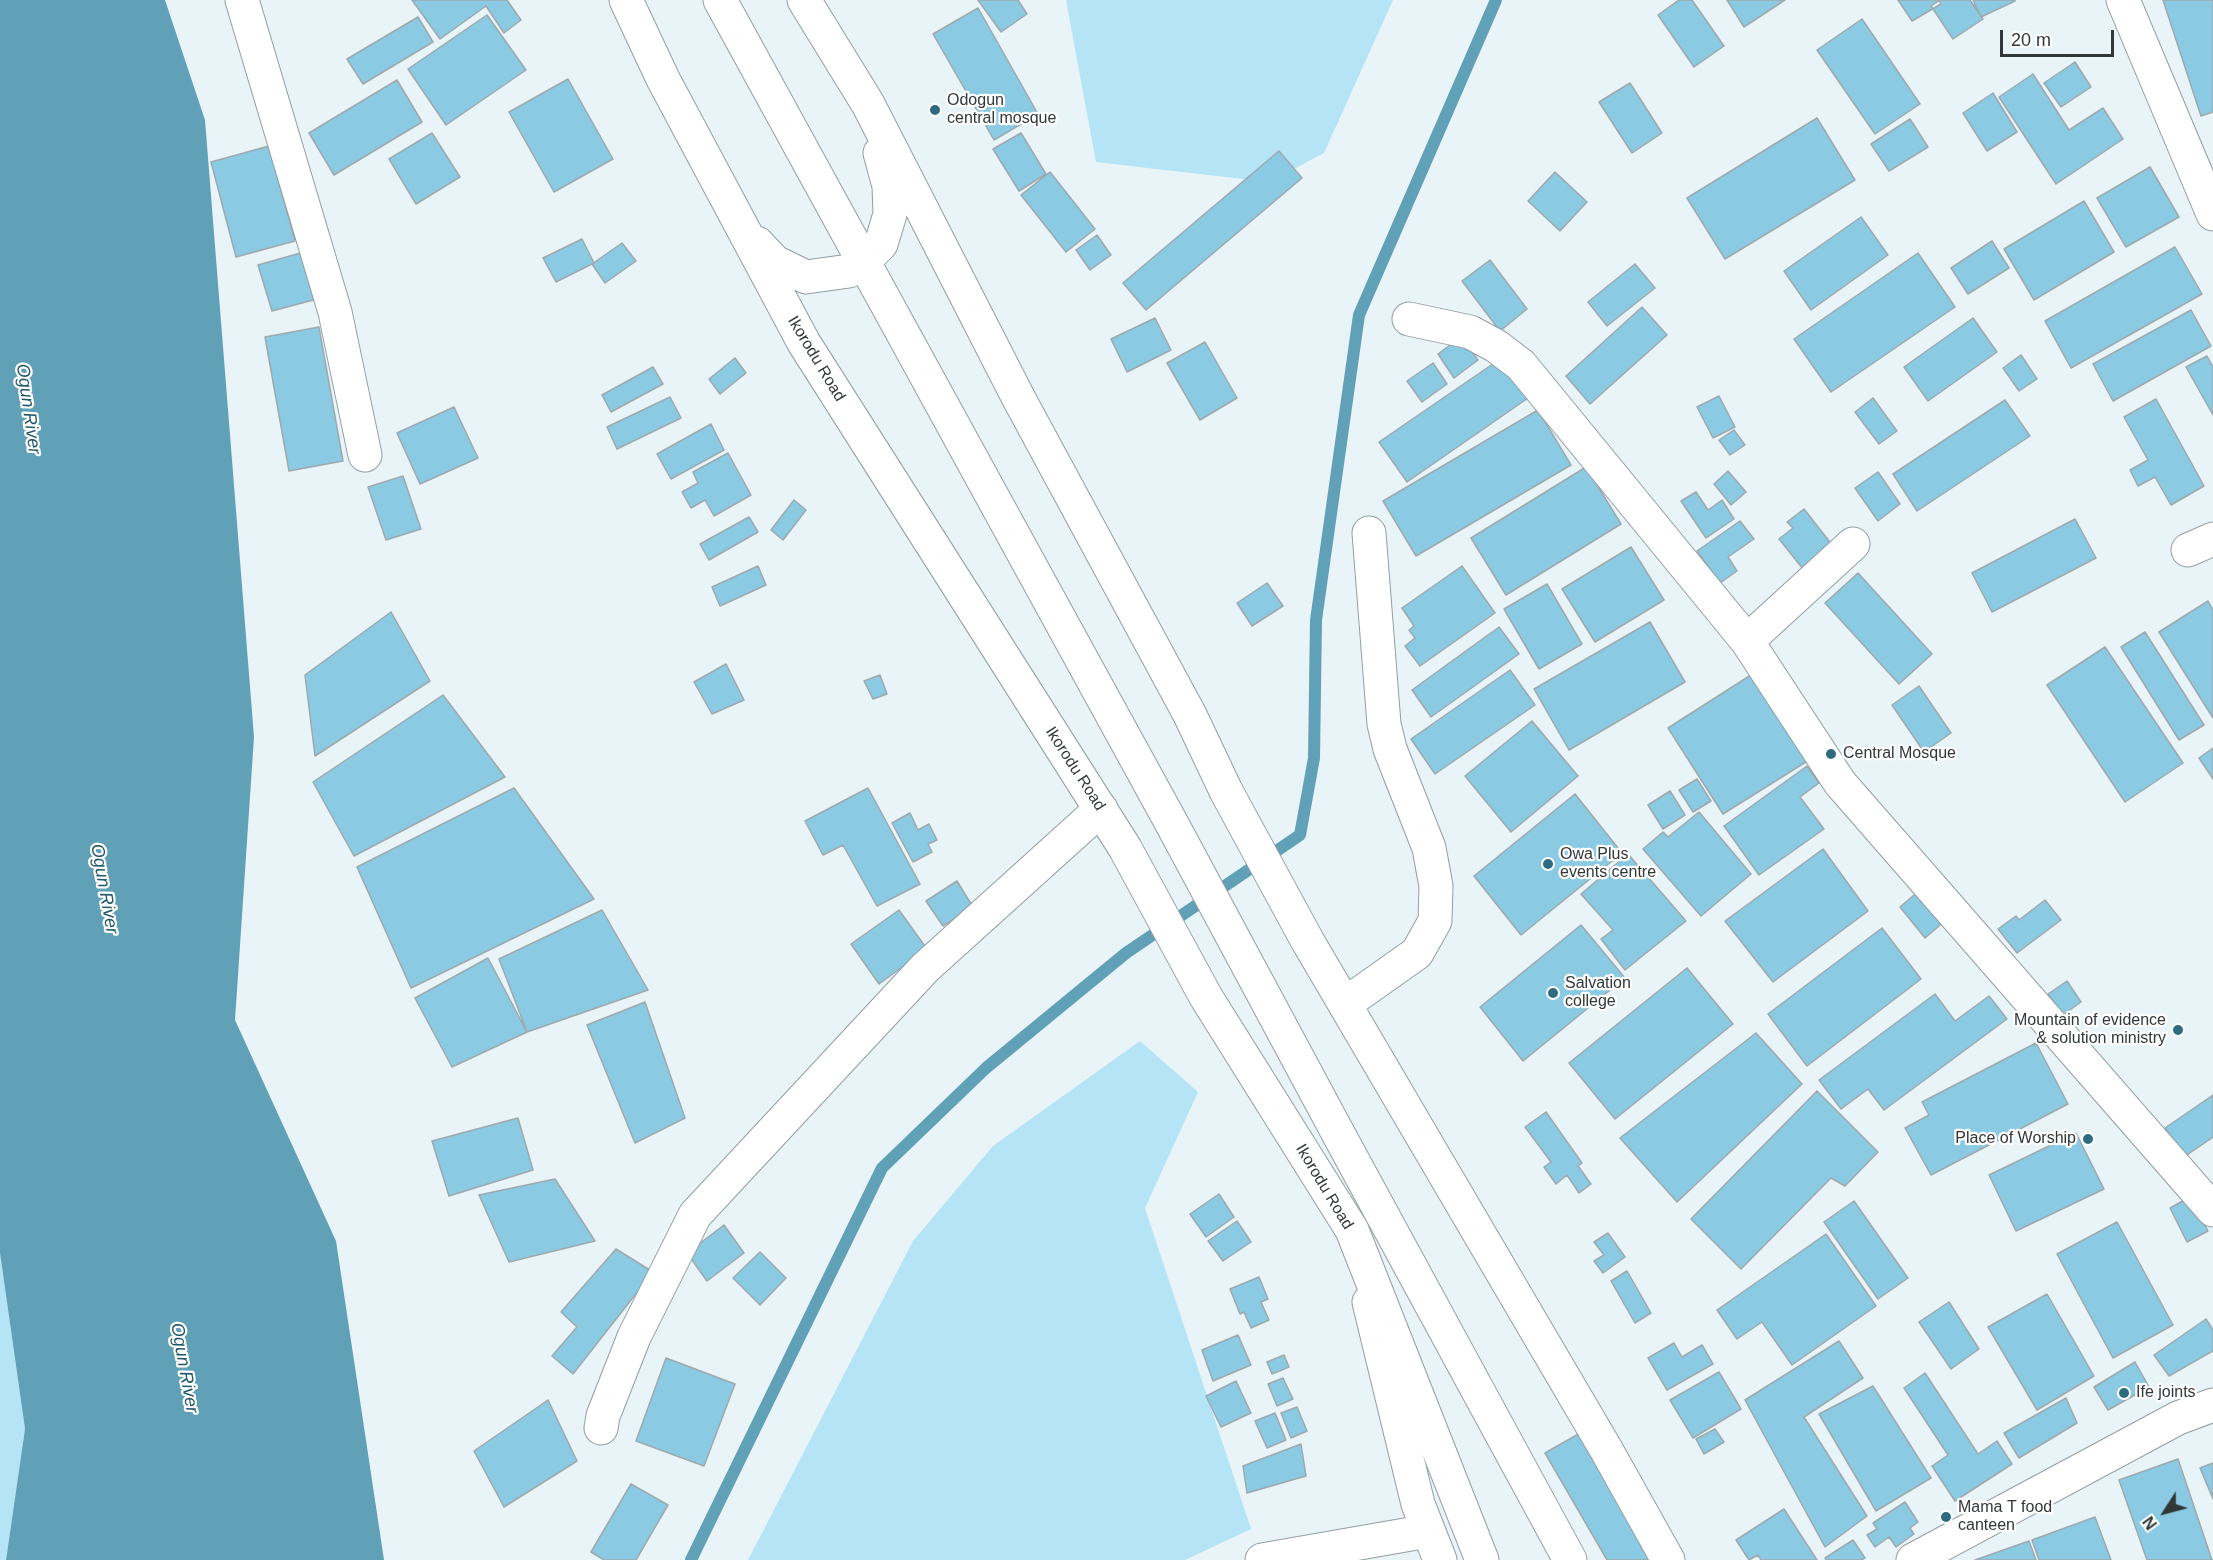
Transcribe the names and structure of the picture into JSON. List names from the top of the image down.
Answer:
{
  "streets": {
    "main road": ["Ikorodu Road"]
  },
  "water": ["Ogun River"],
  "places": [
    "Odogun central mosque",
    "Central Mosque",
    "Owa Plus events centre",
    "Salvation college",
    "Mountain of evidence & solution ministry",
    "Place of Worship",
    "Ife joints",
    "Mama T food canteen"
  ],
  "scale_bar": "20 m",
  "north": "bottom left"
}
